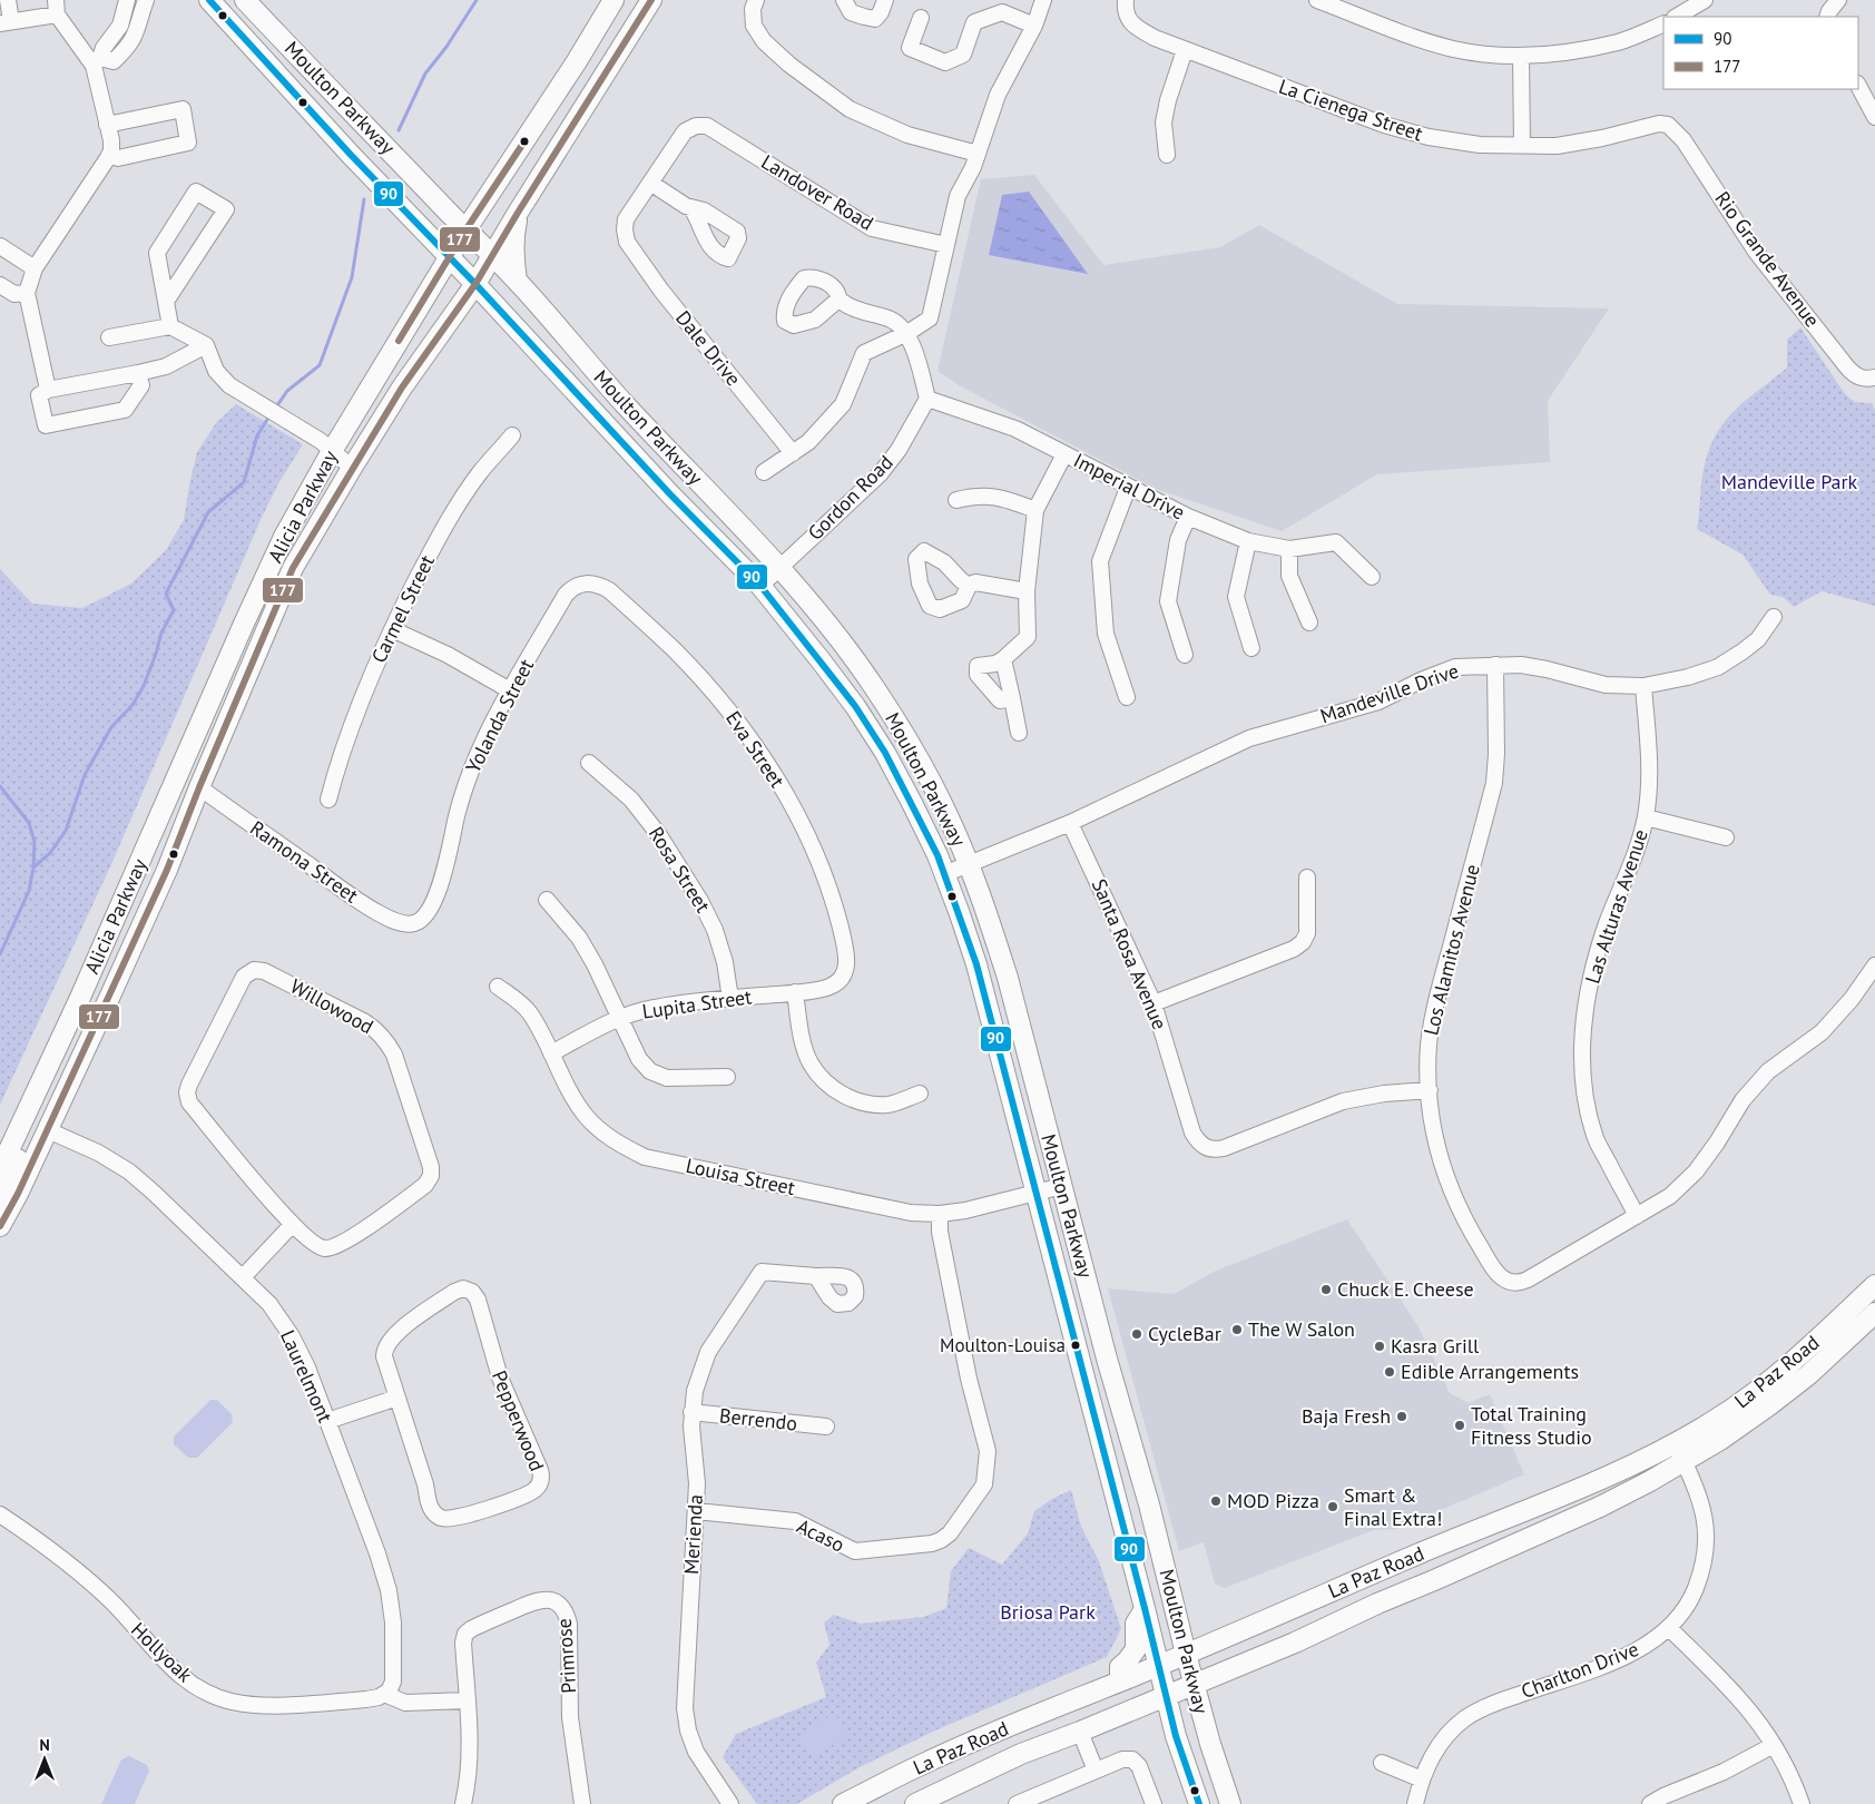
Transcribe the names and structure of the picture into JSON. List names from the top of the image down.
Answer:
{
  "streets": {
    "main road": ["Moulton Parkway", "Alicia Parkway", "La Paz Road"],
    "street": [
      "La Cienega Street",
      "Landover Road",
      "Rio Grande Avenue",
      "Dale Drive",
      "Imperial Drive",
      "Gordon Road",
      "Carmel Street",
      "Mandeville Drive",
      "Yolanda Street",
      "Eva Street",
      "Ramona Street",
      "Rosa Street",
      "Las Alturas Avenue",
      "Los Alamitos Avenue",
      "Santa Rosa Avenue",
      "Lupita Street",
      "Willowood",
      "Louisa Street",
      "Laurelmont",
      "Berrendo",
      "Pepperwood",
      "Merienda",
      "Acaso",
      "Hollyoak",
      "Primrose",
      "Charlton Drive"
    ]
  },
  "crossings": [
    ["Moulton Parkway", "Gordon Road"],
    ["Moulton Parkway", "Alicia Parkway"],
    ["Moulton Parkway", "Mandeville Drive"],
    ["Moulton Parkway", "Louisa Street"],
    ["Moulton Parkway", "La Paz Road"],
    ["La Cienega Street", "Rio Grande Avenue"],
    ["Landover Road", "Dale Drive"],
    ["Imperial Drive", "Gordon Road"],
    ["Alicia Parkway", "Ramona Street"],
    ["Alicia Parkway", "Laurelmont"],
    ["Mandeville Drive", "Las Alturas Avenue"],
    ["Mandeville Drive", "Los Alamitos Avenue"],
    ["Mandeville Drive", "Santa Rosa Avenue"],
    ["Yolanda Street", "Eva Street"],
    ["Yolanda Street", "Ramona Street"],
    ["Eva Street", "Lupita Street"],
    ["Rosa Street", "Lupita Street"],
    ["Las Alturas Avenue", "Los Alamitos Avenue"],
    ["Los Alamitos Avenue", "Santa Rosa Avenue"],
    ["Lupita Street", "Louisa Street"],
    ["Louisa Street", "Acaso"],
    ["La Paz Road", "Charlton Drive"],
    ["Laurelmont", "Hollyoak"],
    ["Berrendo", "Merienda"],
    ["Merienda", "Acaso"]
  ],
  "parks": ["Mandeville Park", "Briosa Park"],
  "places": [
    "Chuck E. Cheese",
    "The W Salon",
    "CycleBar",
    "Moulton-Louisa",
    "Kasra Grill",
    "Edible Arrangements",
    "Baja Fresh",
    "Total Training Fitness Studio",
    "MOD Pizza",
    "Smart & Final Extra!"
  ],
  "lines": ["transit line 90", "transit line 177"],
  "legend": ["90", "177"],
  "north": "top"
}
